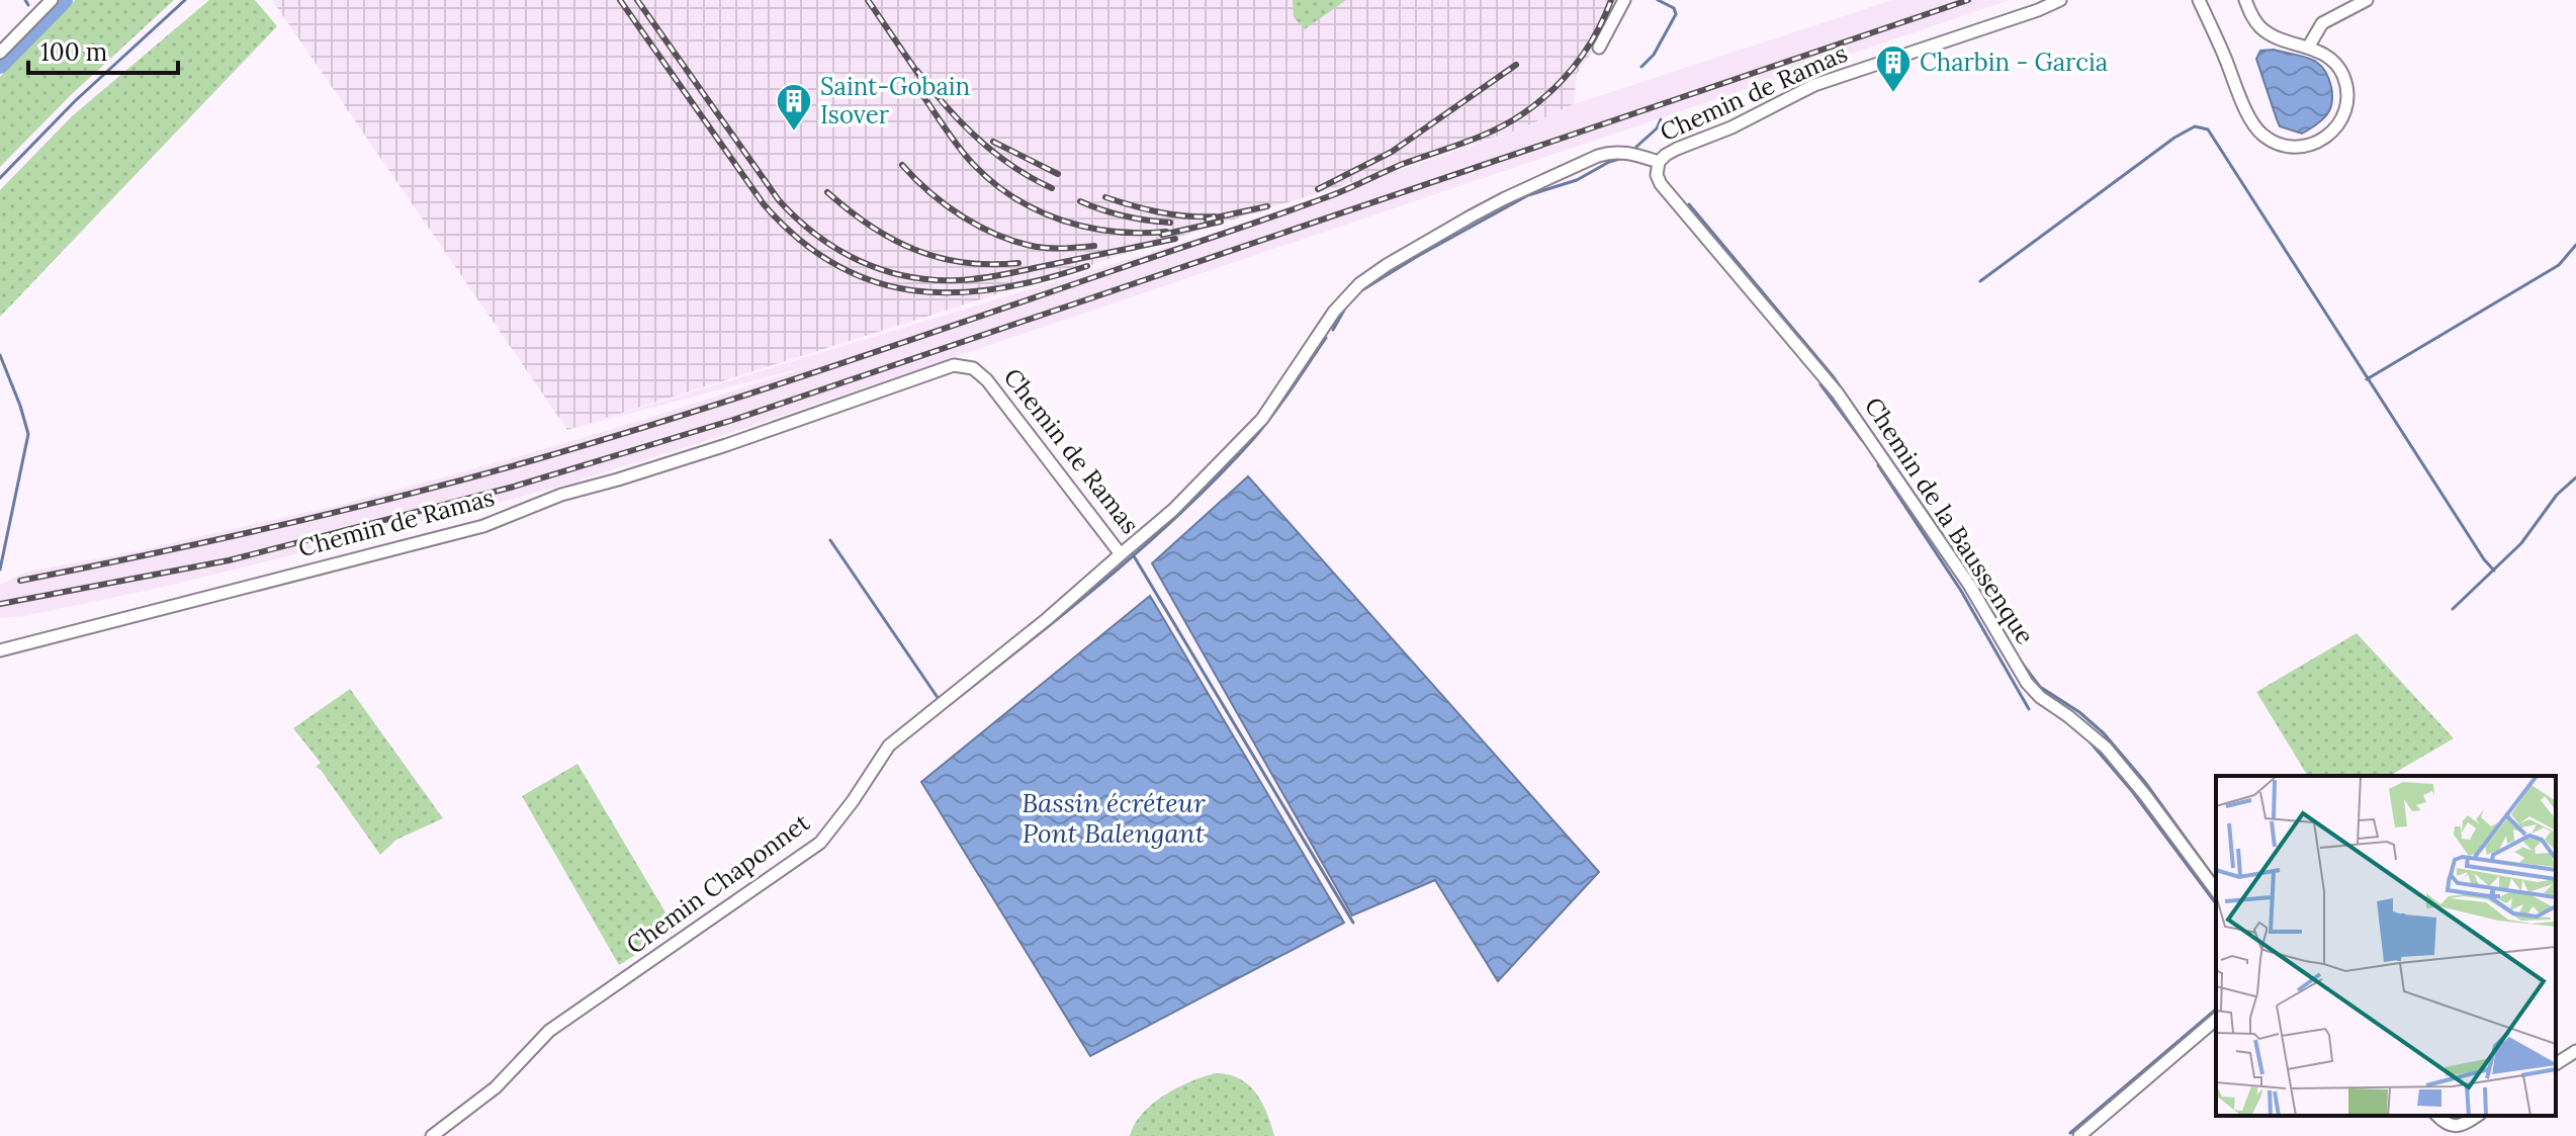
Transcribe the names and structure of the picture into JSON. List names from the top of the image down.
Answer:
{
  "streets": {
    "street": ["Chemin de Ramas", "Chemin de la Baussenque", "Chemin Chaponnet"]
  },
  "crossings": [
    ["Chemin de Ramas", "Chemin de la Baussenque"],
    ["Chemin de Ramas", "Chemin Chaponnet"]
  ],
  "water": ["Bassin écréteur Pont Balengant"],
  "places": {
    "building": ["Charbin - Garcia", "Saint-Gobain Isover"]
  },
  "scale_bar": "100 m"
}
